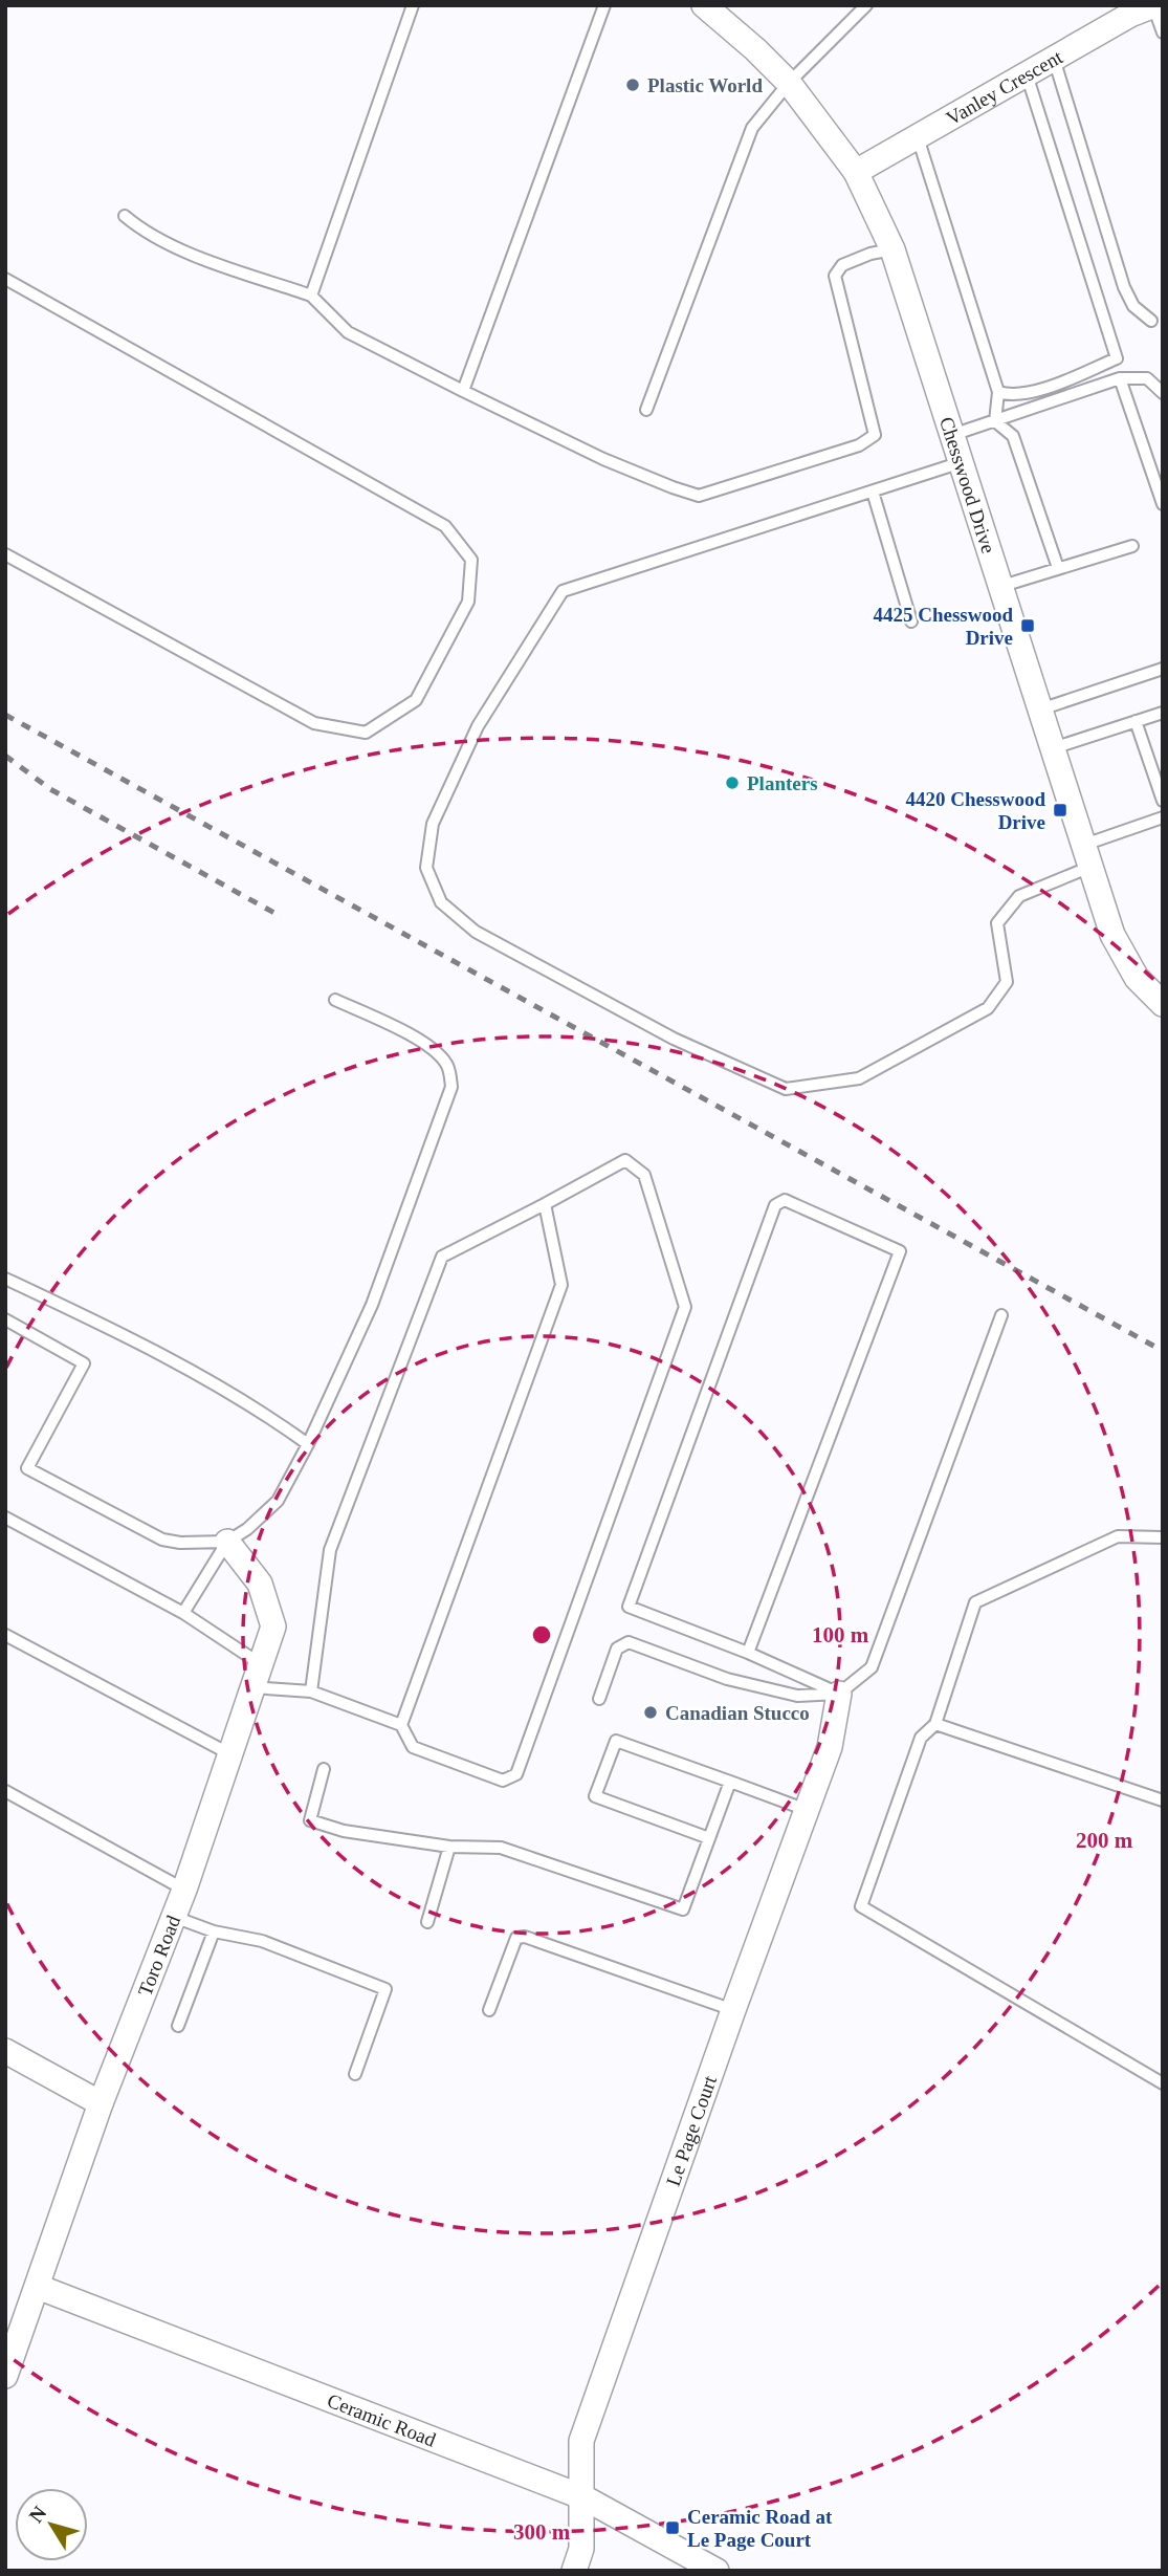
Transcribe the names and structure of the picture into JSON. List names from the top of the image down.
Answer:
{
  "streets": {
    "street": [
      "Vanley Crescent",
      "Chesswood Drive",
      "Toro Road",
      "Le Page Court",
      "Ceramic Road"
    ]
  },
  "crossings": [
    ["Vanley Crescent", "Chesswood Drive"],
    ["Toro Road", "Ceramic Road"],
    ["Le Page Court", "Ceramic Road"]
  ],
  "places": {
    "other": ["Plastic World", "Planters", "Canadian Stucco"],
    "transit": ["4425 Chesswood Drive", "4420 Chesswood Drive", "Ceramic Road at Le Page Court"]
  },
  "north": "top left",
  "rings": ["100 m", "200 m", "300 m"]
}
